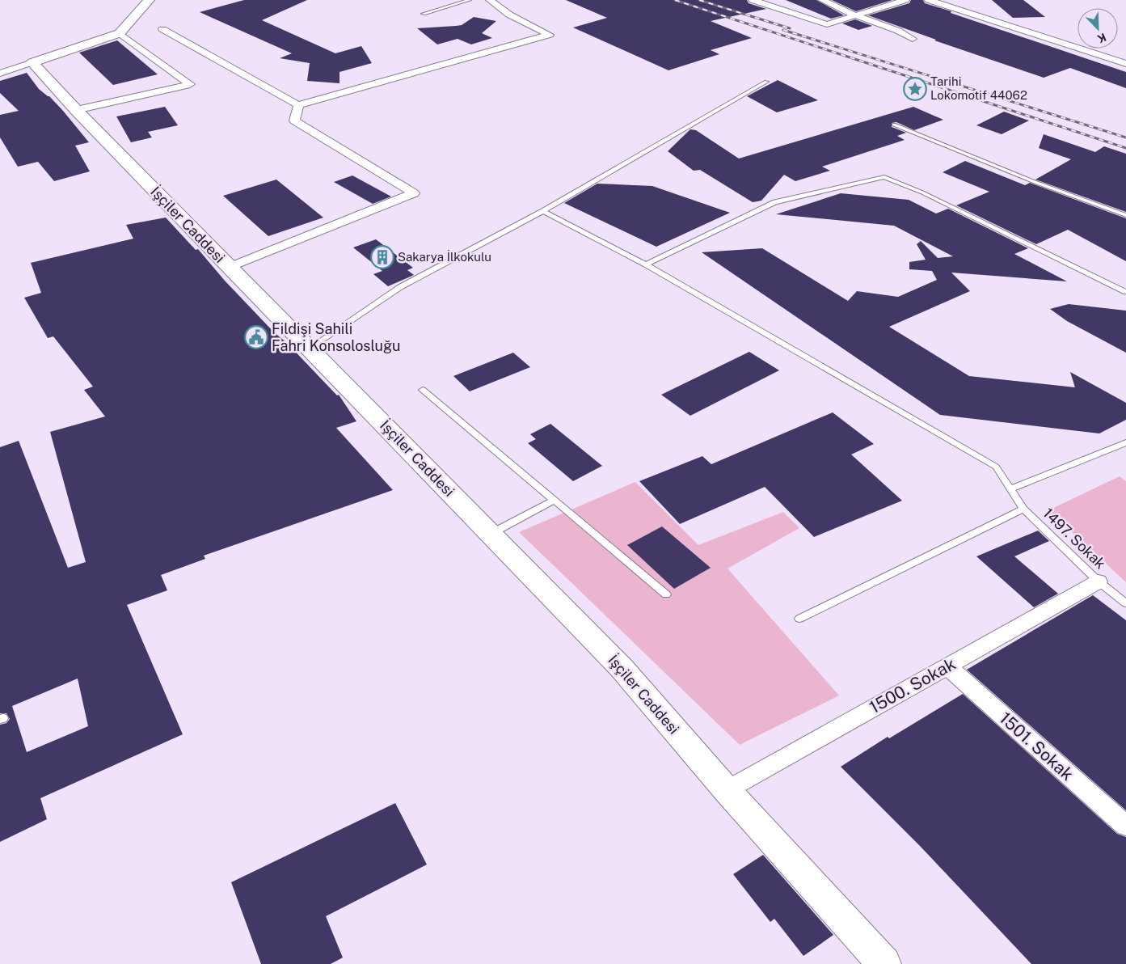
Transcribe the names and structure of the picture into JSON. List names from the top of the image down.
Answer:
{
  "streets": {
    "street": ["İşçiler Caddesi", "1500. Sokak", "1501. Sokak"],
    "lane": ["1497. Sokak"]
  },
  "crossings": [
    ["İşçiler Caddesi", "1500. Sokak"],
    ["1497. Sokak", "1500. Sokak"],
    ["1500. Sokak", "1501. Sokak"]
  ],
  "places": {
    "place": ["Tarihi Lokomotif 44062"],
    "building": ["Sakarya İlkokulu"],
    "public building": ["Fildişi Sahili Fahri Konsolosluğu"]
  },
  "north": "bottom right"
}
